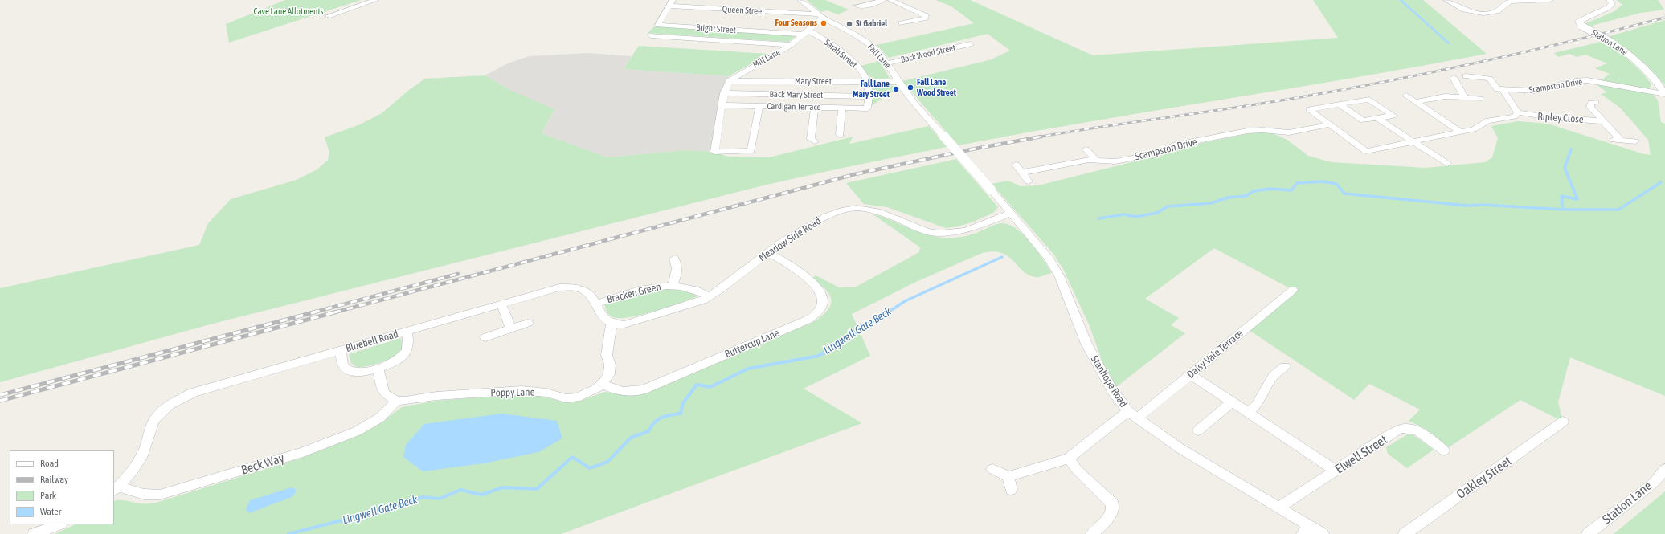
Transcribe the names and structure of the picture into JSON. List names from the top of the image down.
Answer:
{
  "streets": {
    "street": [
      "Queen Street",
      "Bright Street",
      "Station Lane",
      "Sarah Street",
      "Back Wood Street",
      "Fall Lane",
      "Mill Lane",
      "Mary Street",
      "Scampston Drive",
      "Back Mary Street",
      "Cardigan Terrace",
      "Ripley Close",
      "Meadow Side Road",
      "Bracken Green",
      "Bluebell Road",
      "Buttercup Lane",
      "Daisy Vale Terrace",
      "Stanhope Road",
      "Poppy Lane",
      "Elwell Street",
      "Beck Way",
      "Oakley Street"
    ]
  },
  "crossings": [
    ["Queen Street", "Bright Street"],
    ["Queen Street", "Fall Lane"],
    ["Queen Street", "Mill Lane"],
    ["Bright Street", "Sarah Street"],
    ["Bright Street", "Mill Lane"],
    ["Station Lane", "Scampston Drive"],
    ["Sarah Street", "Mill Lane"],
    ["Sarah Street", "Mary Street"],
    ["Back Wood Street", "Fall Lane"],
    ["Fall Lane", "Mill Lane"],
    ["Fall Lane", "Mary Street"],
    ["Fall Lane", "Stanhope Road"],
    ["Mill Lane", "Mary Street"],
    ["Back Mary Street", "Cardigan Terrace"],
    ["Meadow Side Road", "Bracken Green"],
    ["Meadow Side Road", "Buttercup Lane"],
    ["Meadow Side Road", "Stanhope Road"],
    ["Meadow Side Road", "Poppy Lane"],
    ["Bracken Green", "Bluebell Road"],
    ["Bluebell Road", "Beck Way"],
    ["Buttercup Lane", "Poppy Lane"],
    ["Daisy Vale Terrace", "Stanhope Road"],
    ["Stanhope Road", "Elwell Street"],
    ["Poppy Lane", "Beck Way"]
  ],
  "water": ["Lingwell Gate Beck"],
  "parks": ["Cave Lane Allotments"],
  "places": [
    "Four Seasons",
    "St Gabriel",
    "Fall Lane Wood Street",
    "Fall Lane Mary Street"
  ],
  "legend": [
    "Road",
    "Railway",
    "Park",
    "Water"
  ]
}
